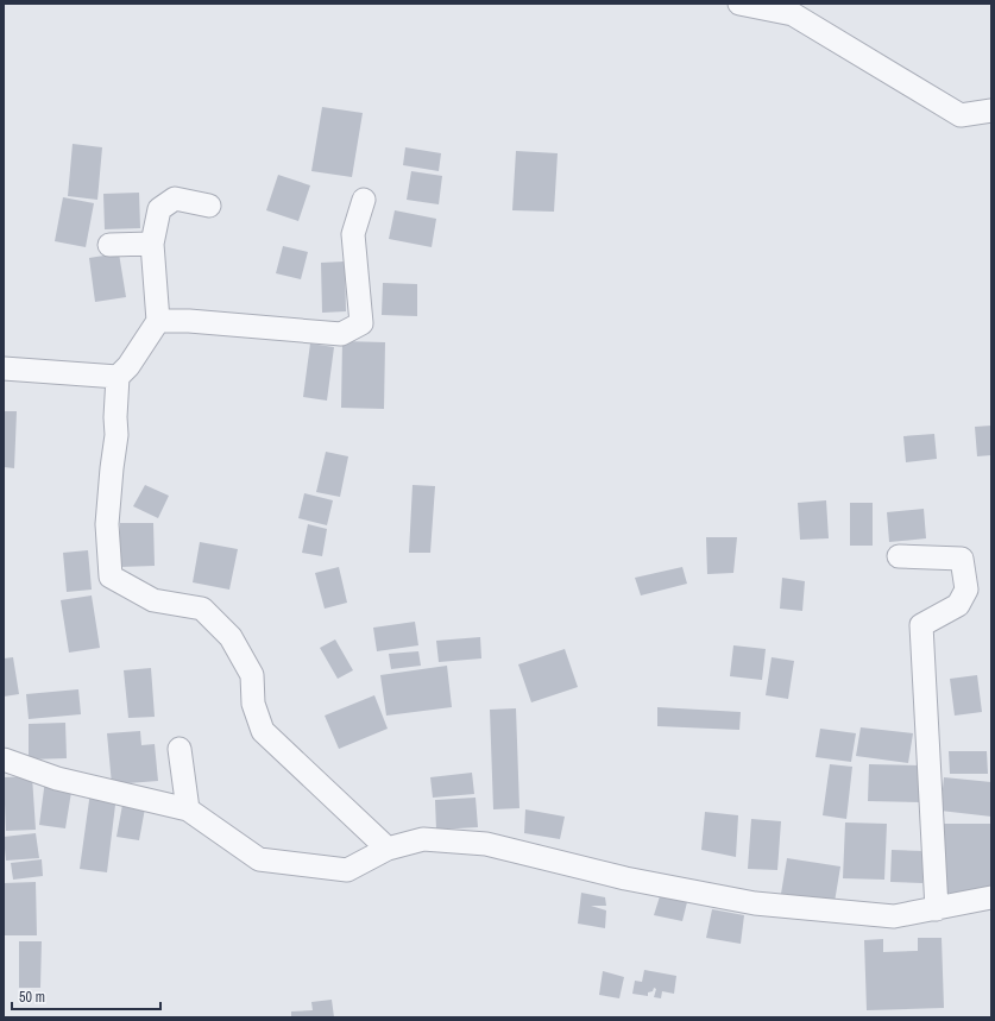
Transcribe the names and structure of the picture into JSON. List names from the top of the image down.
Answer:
{
  "scale_bar": "50 m"
}
